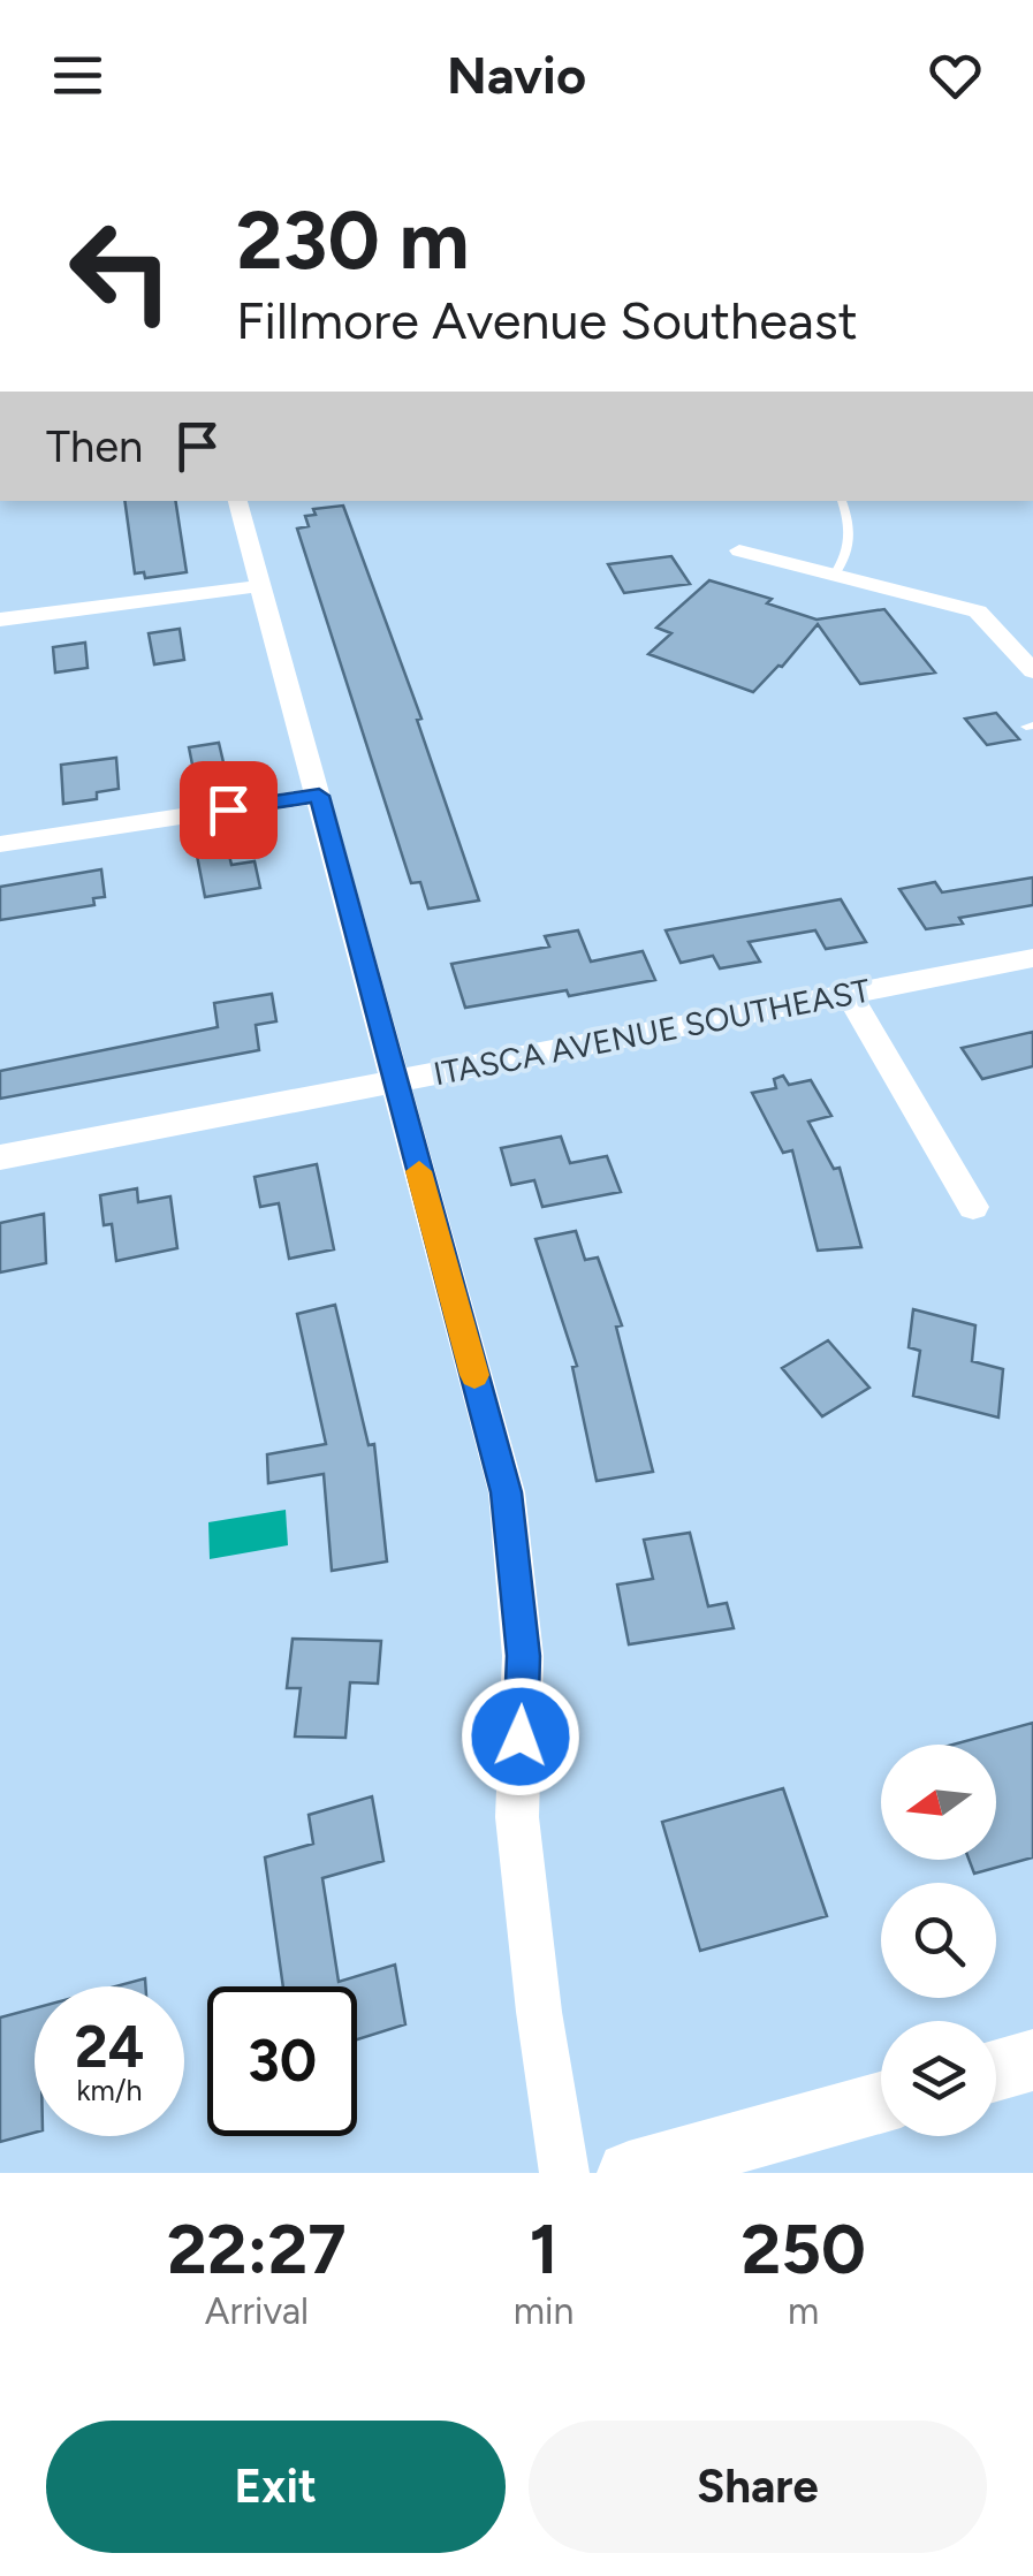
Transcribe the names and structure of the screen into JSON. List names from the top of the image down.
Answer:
{
  "streets": {
    "street": ["ITASCA AVENUE SOUTHEAST"]
  },
  "north": "left",
  "page": {
    "header": "Navio",
    "turn": ["230 m", "Fillmore Avenue Southeast"],
    "then": "Then",
    "speed": "24 km/h",
    "limit": "30",
    "eta": [
      "22:27",
      "Arrival",
      "1",
      "min",
      "250",
      "m"
    ],
    "buttons": ["Exit", "Share"]
  }
}
